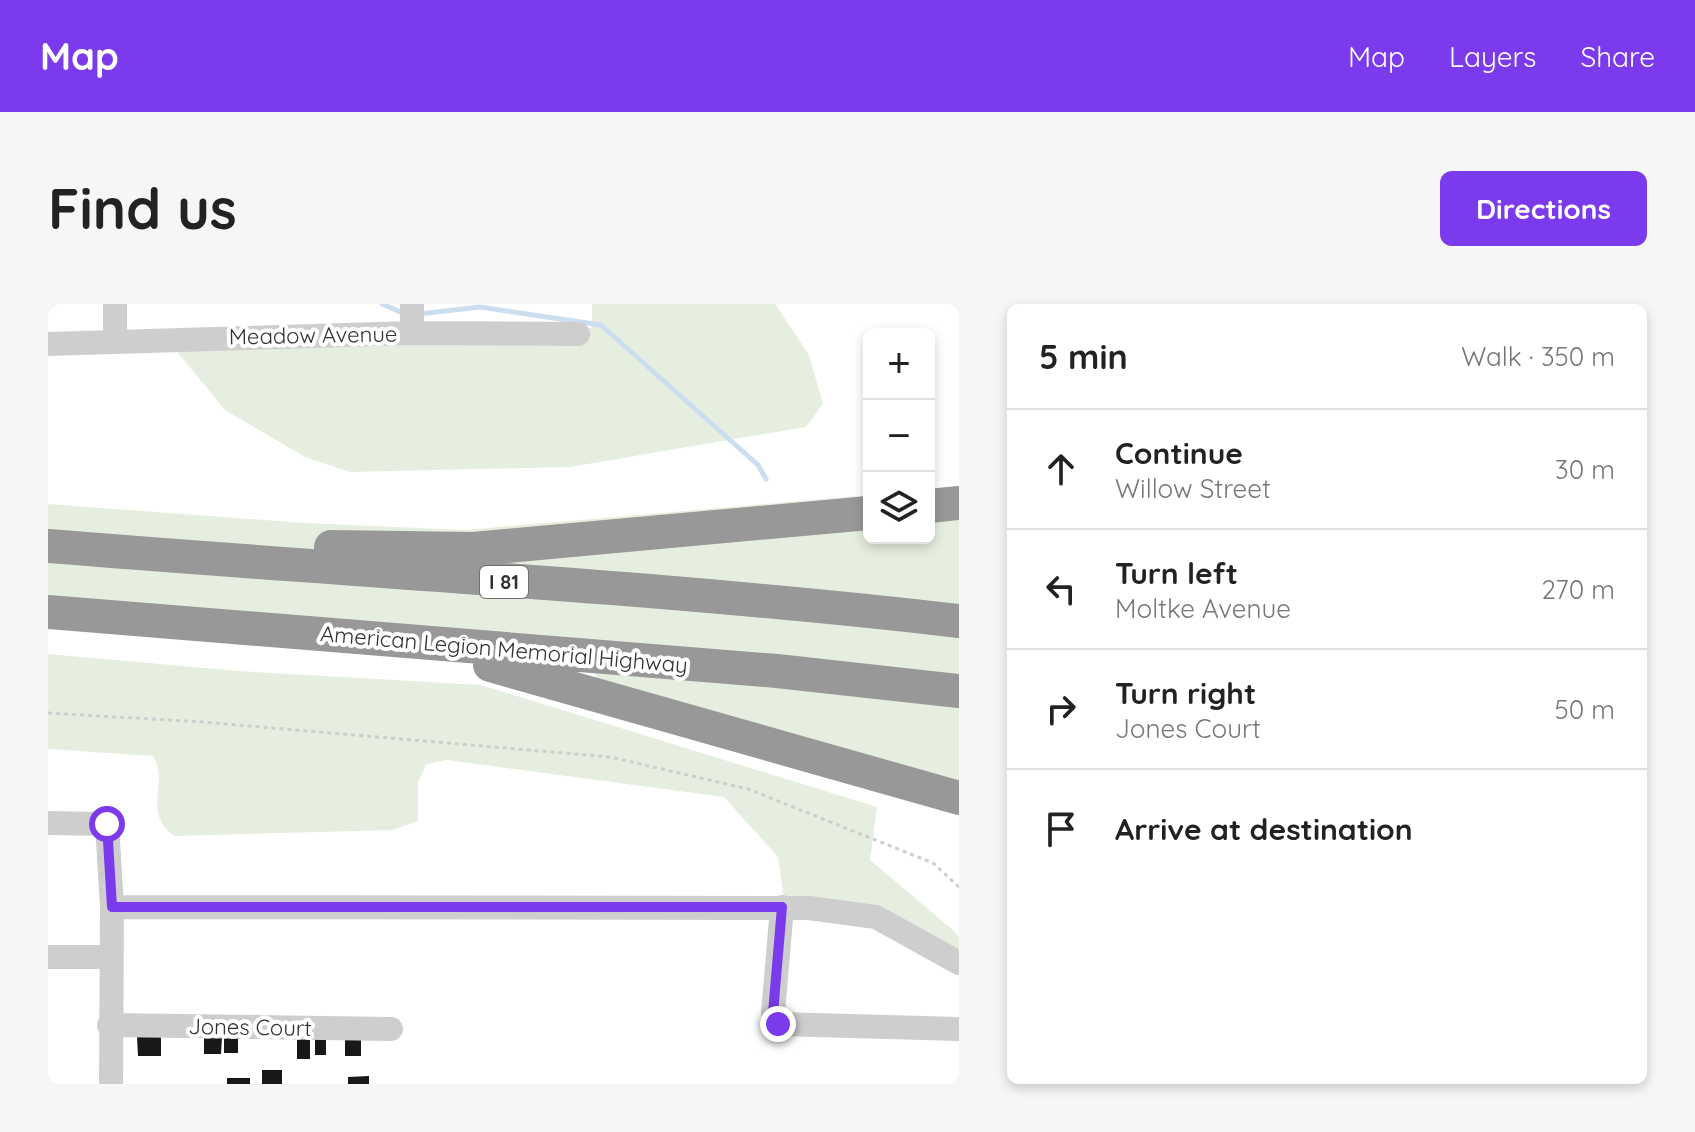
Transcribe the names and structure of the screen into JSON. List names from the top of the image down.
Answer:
{
  "streets": {
    "highway": ["I 81", "American Legion Memorial Highway"],
    "street": ["Meadow Avenue", "Jones Court"]
  },
  "page": {
    "header": "Map",
    "nav": ["Map", "Layers", "Share"],
    "buttons": "Directions",
    "title": "Find us",
    "heading": ["5 min", "Walk · 350 m"],
    "map_buttons": ["+", "−"],
    "list": [
      ["Continue", "Willow Street", "30 m"],
      ["Turn left", "Moltke Avenue", "270 m"],
      ["Turn right", "Jones Court", "50 m"],
      "Arrive at destination"
    ]
  }
}
